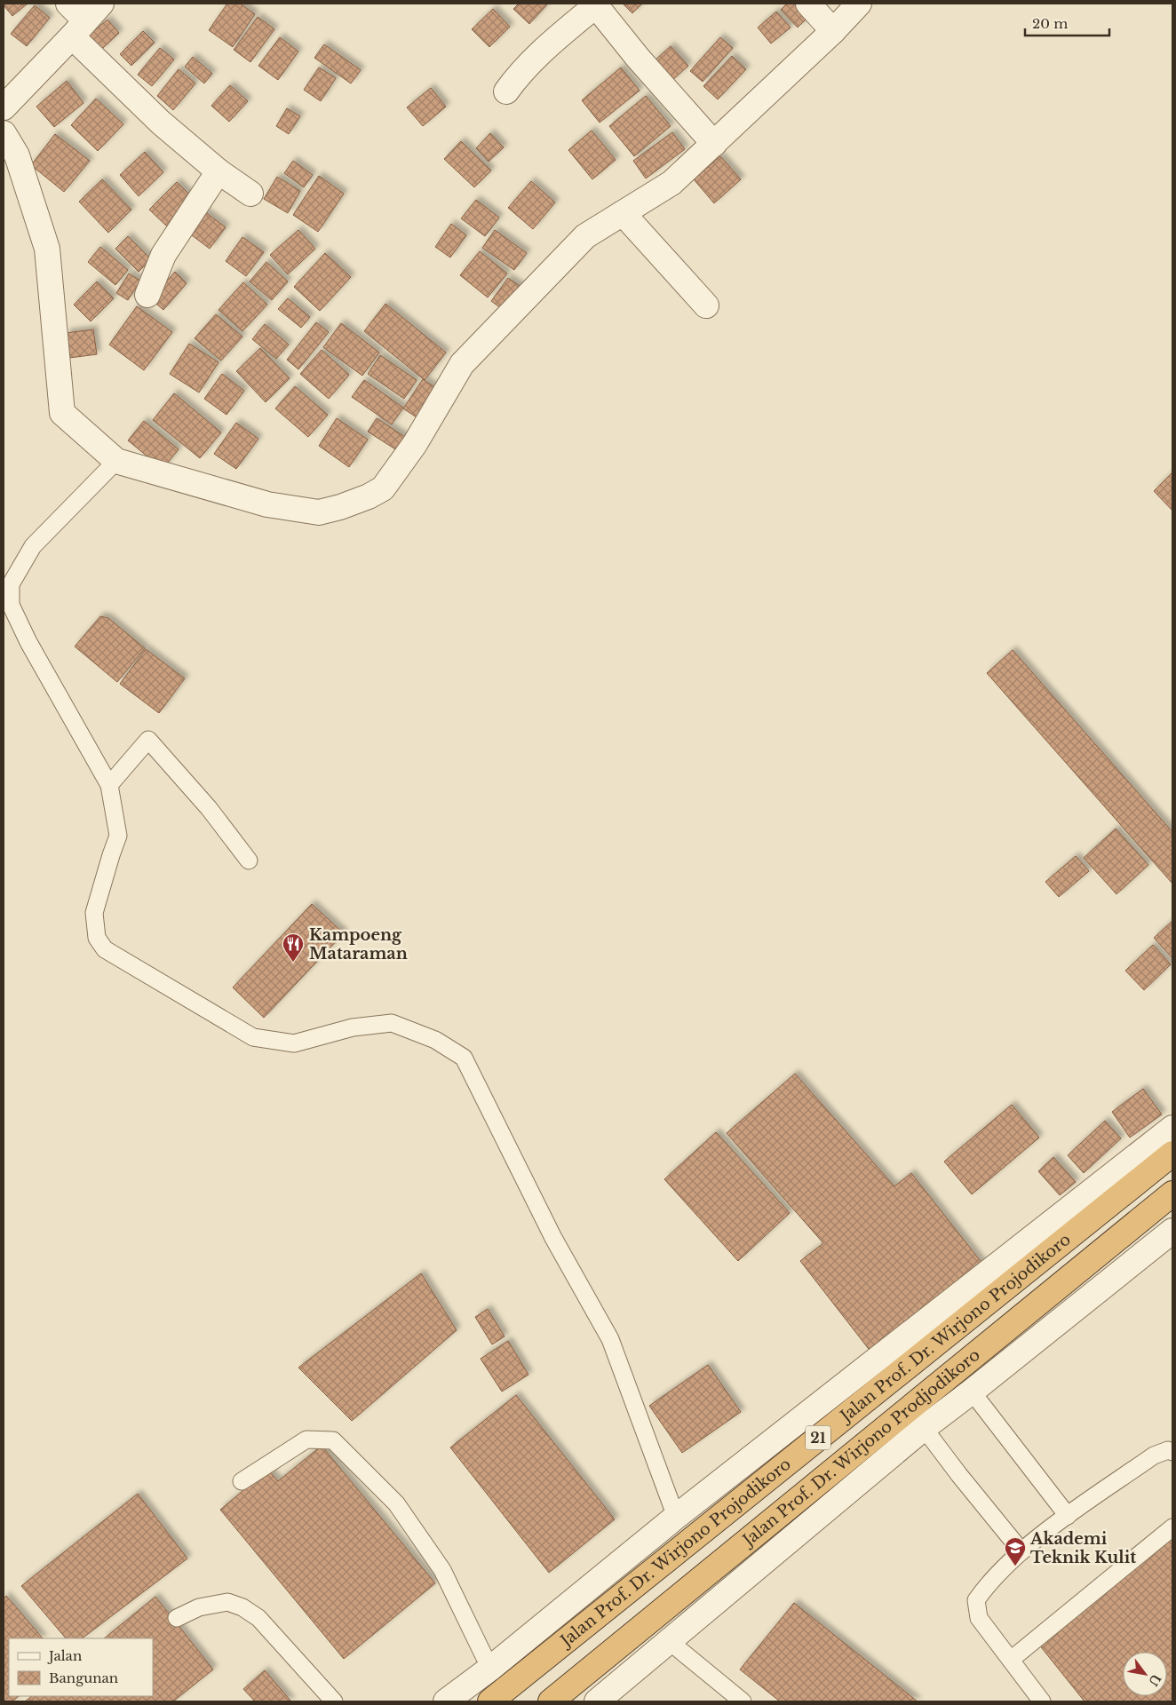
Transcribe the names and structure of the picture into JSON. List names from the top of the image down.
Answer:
{
  "streets": {
    "highway": ["Jalan Prof. Dr. Wirjono Projodikoro", "21", "Jalan Prof. Dr. Wirjono Prodjodikoro"]
  },
  "places": {
    "restaurant": ["Kampoeng Mataraman"],
    "school or university": ["Akademi Teknik Kulit"]
  },
  "legend": ["Jalan", "Bangunan"],
  "scale_bar": "20 m",
  "north": "bottom right"
}
